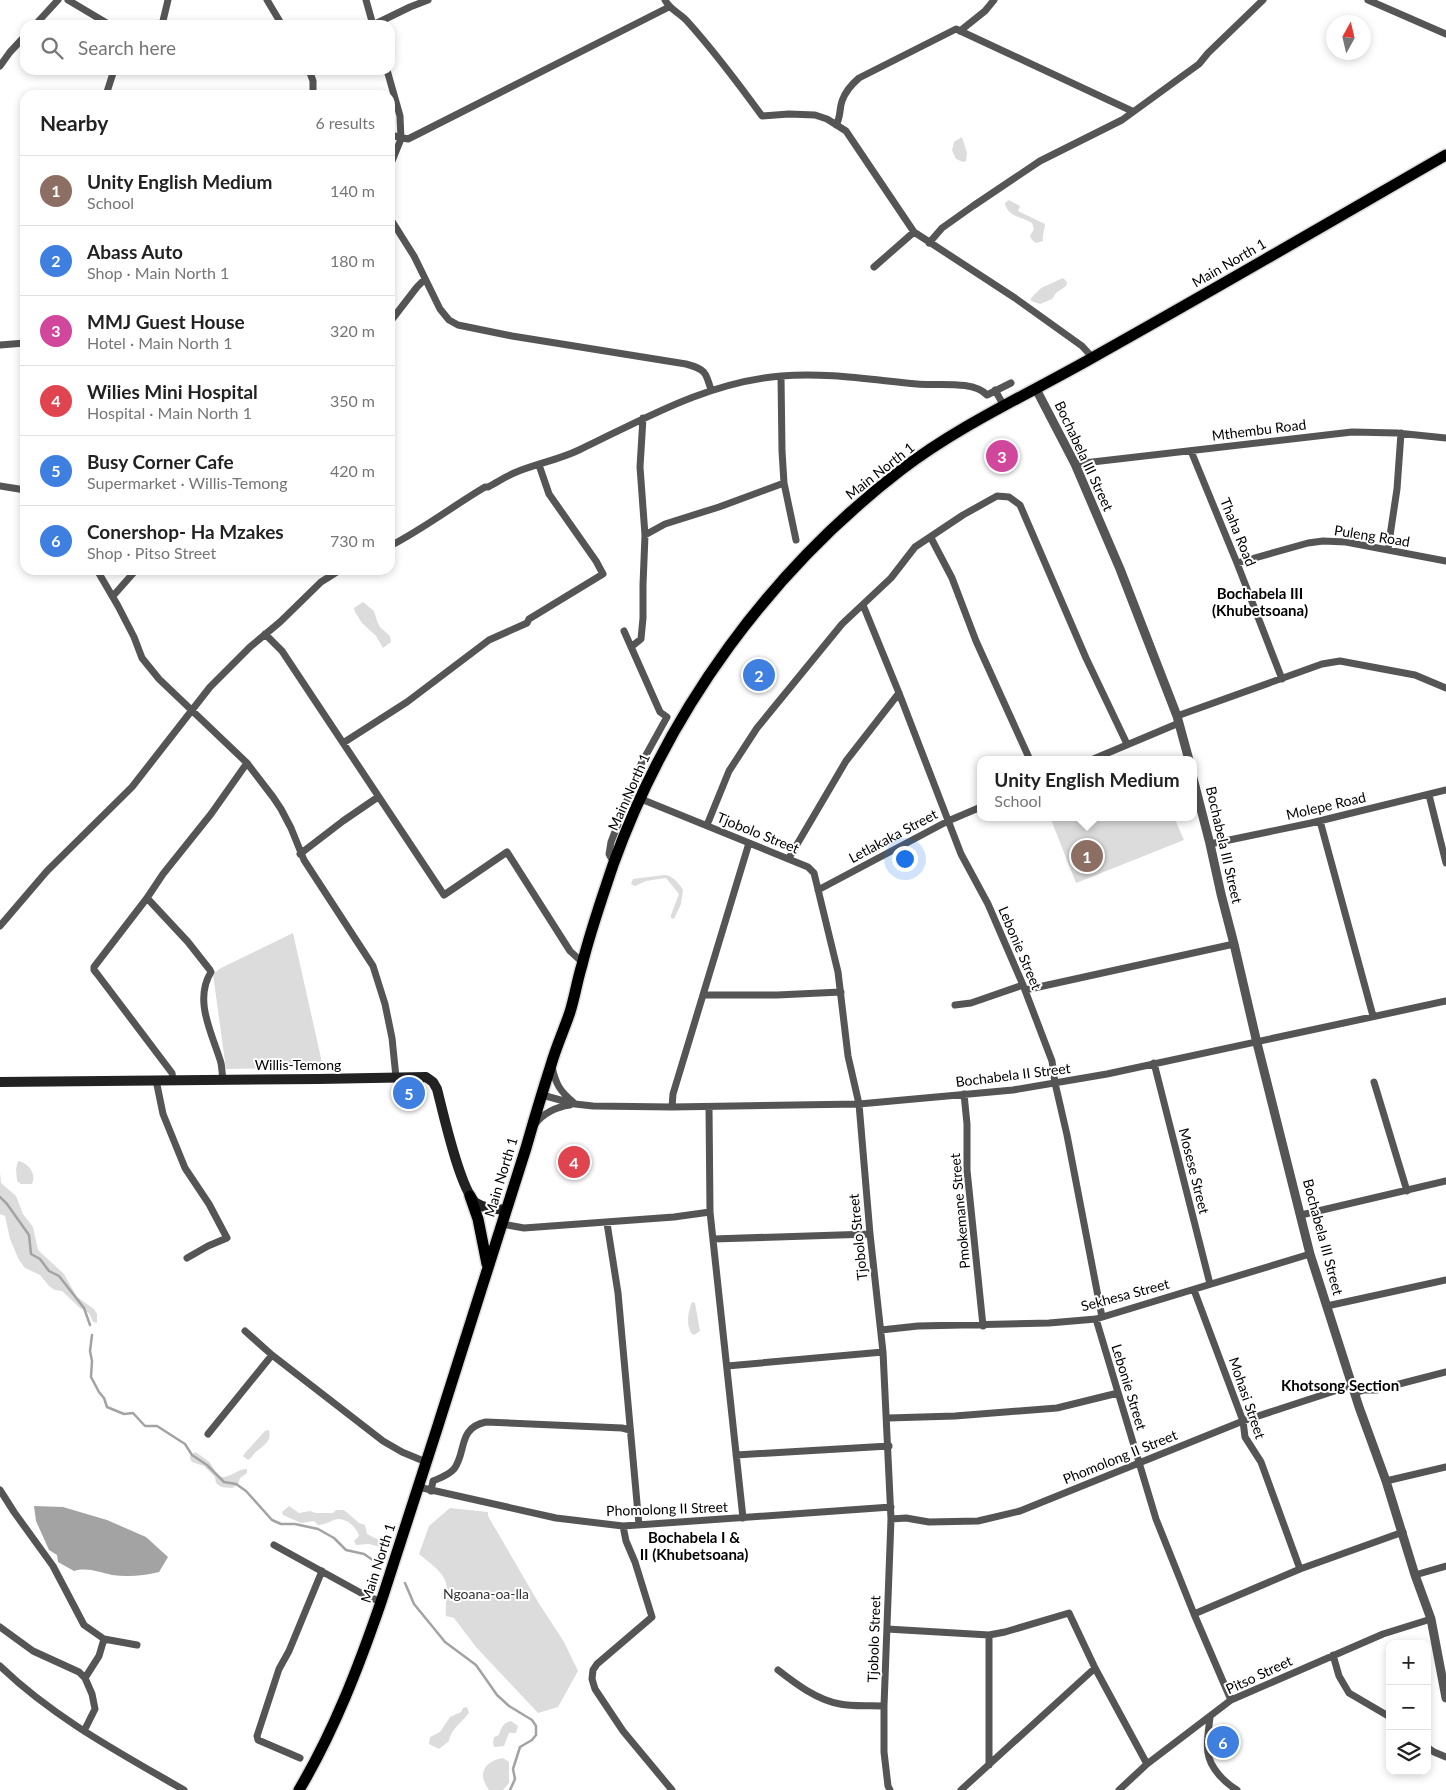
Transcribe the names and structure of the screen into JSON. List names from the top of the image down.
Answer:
{
  "streets": {
    "main road": ["Main North 1", "Willis-Temong"],
    "street": [
      "Mthembu Road",
      "Bochabela III Street",
      "Thaha Road",
      "Puleng Road",
      "Molepe Road",
      "Tjobolo Street",
      "Letlakaka Street",
      "Lebonie Street",
      "Bochabela II Street",
      "Mosese Street",
      "Pmokemane Street",
      "Sekhesa Street",
      "Mohasi Street",
      "Phomolong II Street",
      "Pitso Street"
    ]
  },
  "crossings": [
    ["Main North 1", "Bochabela III Street"],
    ["Main North 1", "Tjobolo Street"],
    ["Main North 1", "Bochabela II Street"],
    ["Main North 1", "Phomolong II Street"],
    ["Mthembu Road", "Bochabela III Street"],
    ["Mthembu Road", "Thaha Road"],
    ["Bochabela III Street", "Molepe Road"],
    ["Bochabela III Street", "Bochabela II Street"],
    ["Bochabela III Street", "Sekhesa Street"],
    ["Bochabela III Street", "Phomolong II Street"],
    ["Bochabela III Street", "Pitso Street"],
    ["Thaha Road", "Puleng Road"],
    ["Tjobolo Street", "Letlakaka Street"],
    ["Tjobolo Street", "Bochabela II Street"],
    ["Tjobolo Street", "Sekhesa Street"],
    ["Tjobolo Street", "Phomolong II Street"],
    ["Letlakaka Street", "Lebonie Street"],
    ["Lebonie Street", "Bochabela II Street"],
    ["Lebonie Street", "Sekhesa Street"],
    ["Lebonie Street", "Phomolong II Street"],
    ["Lebonie Street", "Pitso Street"],
    ["Bochabela II Street", "Mosese Street"],
    ["Bochabela II Street", "Pmokemane Street"],
    ["Mosese Street", "Sekhesa Street"],
    ["Pmokemane Street", "Sekhesa Street"],
    ["Sekhesa Street", "Mohasi Street"],
    ["Mohasi Street", "Phomolong II Street"]
  ],
  "districts": ["Bochabela III (Khubetsoana)", "Khotsong Section", "Bochabela I & II (Khubetsoana)"],
  "parks": ["Ngoana-oa-lla"],
  "north": "top",
  "page": {
    "search": "Search here",
    "heading": ["Nearby", "6 results"],
    "list": [
      {
        "mark": "1",
        "name": "Unity English Medium",
        "note": "School",
        "value": "140 m"
      },
      {
        "mark": "2",
        "name": "Abass Auto",
        "note": "Shop · Main North 1",
        "value": "180 m"
      },
      {
        "mark": "3",
        "name": "MMJ Guest House",
        "note": "Hotel · Main North 1",
        "value": "320 m"
      },
      {
        "mark": "4",
        "name": "Wilies Mini Hospital",
        "note": "Hospital · Main North 1",
        "value": "350 m"
      },
      {
        "mark": "5",
        "name": "Busy Corner Cafe",
        "note": "Supermarket · Willis-Temong",
        "value": "420 m"
      },
      {
        "mark": "6",
        "name": "Conershop- Ha Mzakes",
        "note": "Shop · Pitso Street",
        "value": "730 m"
      }
    ],
    "pins": [
      "3",
      "2",
      "1",
      "5",
      "4",
      "6"
    ],
    "popup": ["Unity English Medium", "School"],
    "map_buttons": ["+", "−"]
  }
}
